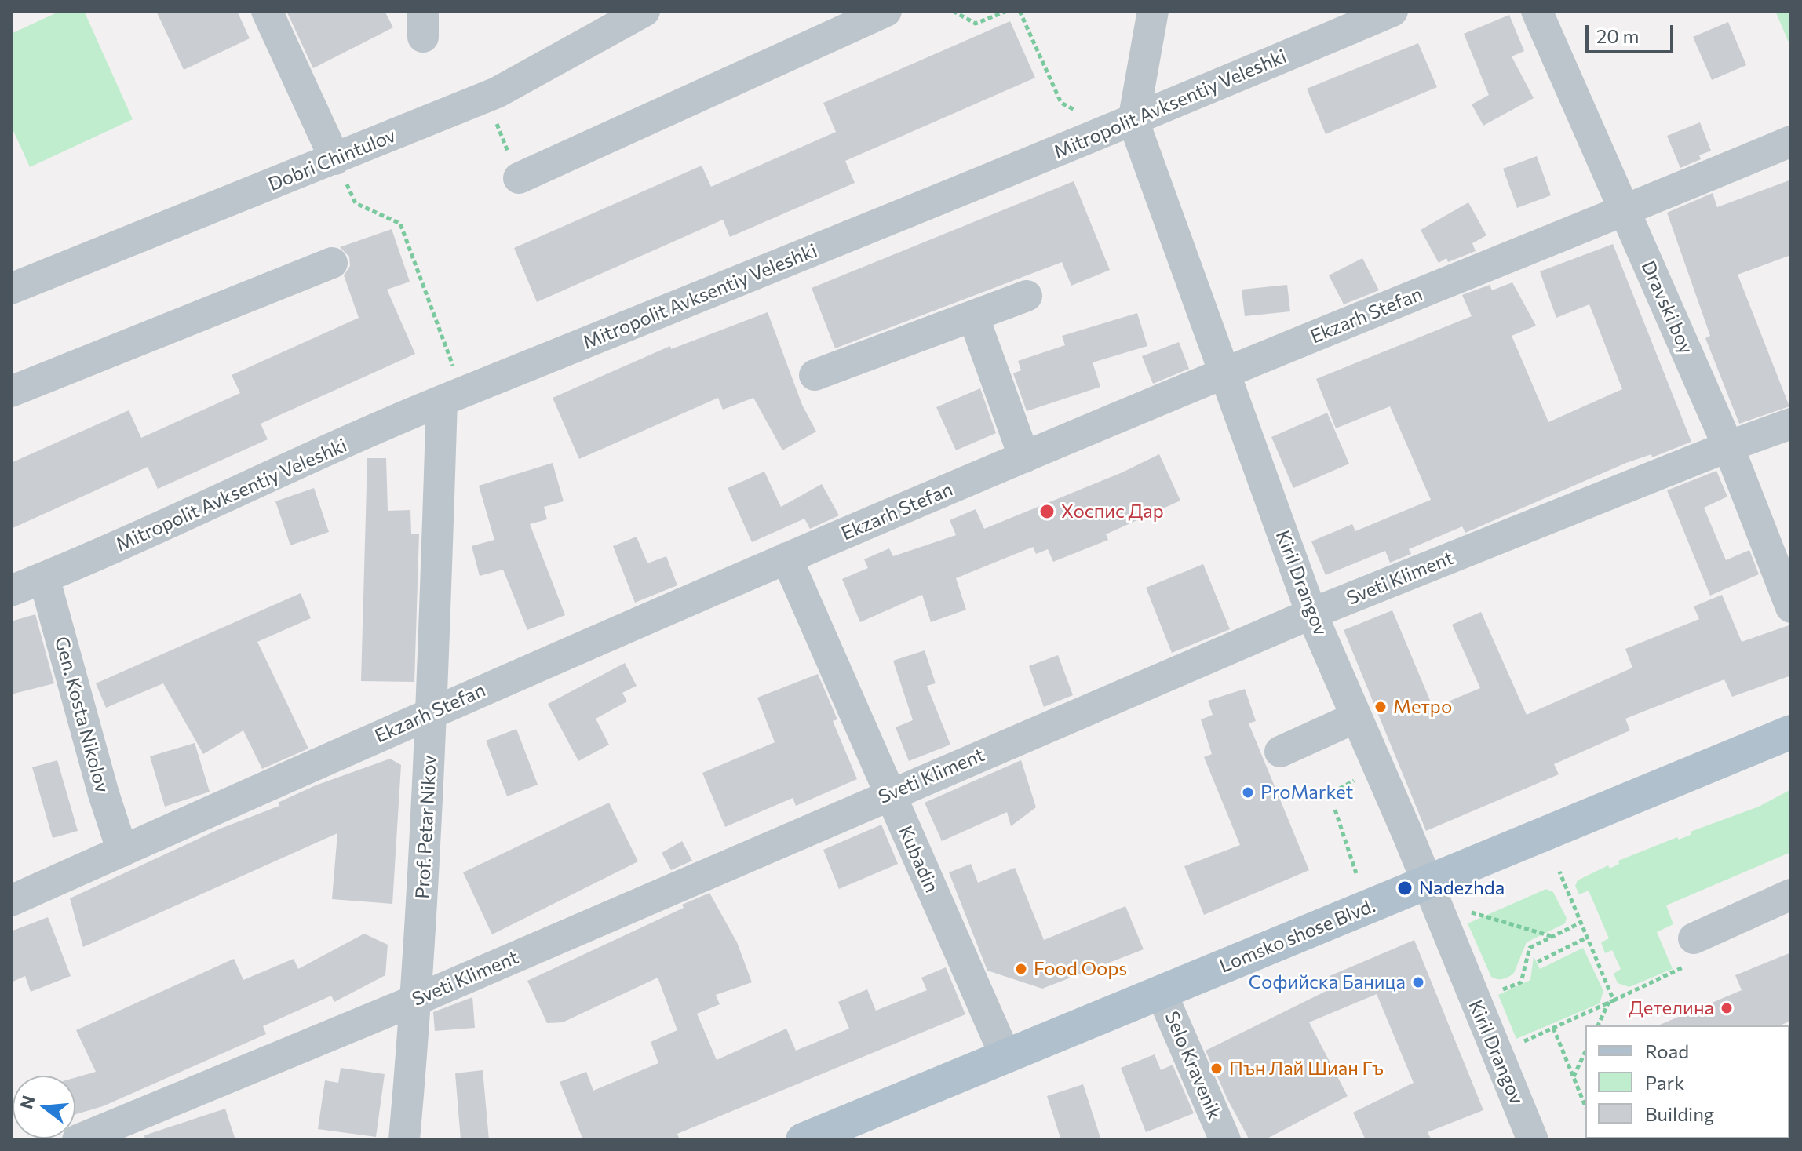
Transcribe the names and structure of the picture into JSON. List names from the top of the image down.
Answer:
{
  "streets": {
    "main road": ["Lomsko shose Blvd."],
    "street": [
      "Mitropolit Avksentiy Veleshki",
      "Dobri Chintulov",
      "Dravski boy",
      "Ekzarh Stefan",
      "Sveti Kliment",
      "Kiril Drangov",
      "Gen. Kosta Nikolov",
      "Prof. Petar Nikov",
      "Kubadin",
      "Selo Kravenik"
    ]
  },
  "crossings": [
    ["Mitropolit Avksentiy Veleshki", "Kiril Drangov"],
    ["Mitropolit Avksentiy Veleshki", "Gen. Kosta Nikolov"],
    ["Mitropolit Avksentiy Veleshki", "Prof. Petar Nikov"],
    ["Dravski boy", "Ekzarh Stefan"],
    ["Dravski boy", "Sveti Kliment"],
    ["Ekzarh Stefan", "Kiril Drangov"],
    ["Ekzarh Stefan", "Gen. Kosta Nikolov"],
    ["Ekzarh Stefan", "Prof. Petar Nikov"],
    ["Ekzarh Stefan", "Kubadin"],
    ["Sveti Kliment", "Kiril Drangov"],
    ["Sveti Kliment", "Prof. Petar Nikov"],
    ["Sveti Kliment", "Kubadin"],
    ["Kiril Drangov", "Lomsko shose Blvd."],
    ["Kubadin", "Lomsko shose Blvd."],
    ["Lomsko shose Blvd.", "Selo Kravenik"]
  ],
  "places": [
    "Хоспис Дар",
    "Метро",
    "ProMarket",
    "Nadezhda",
    "Food Oops",
    "Софийска Баница",
    "Детелина",
    "Пън Лай Шиан Гъ"
  ],
  "legend": ["Road", "Park", "Building"],
  "scale_bar": "20 m",
  "north": "left"
}
